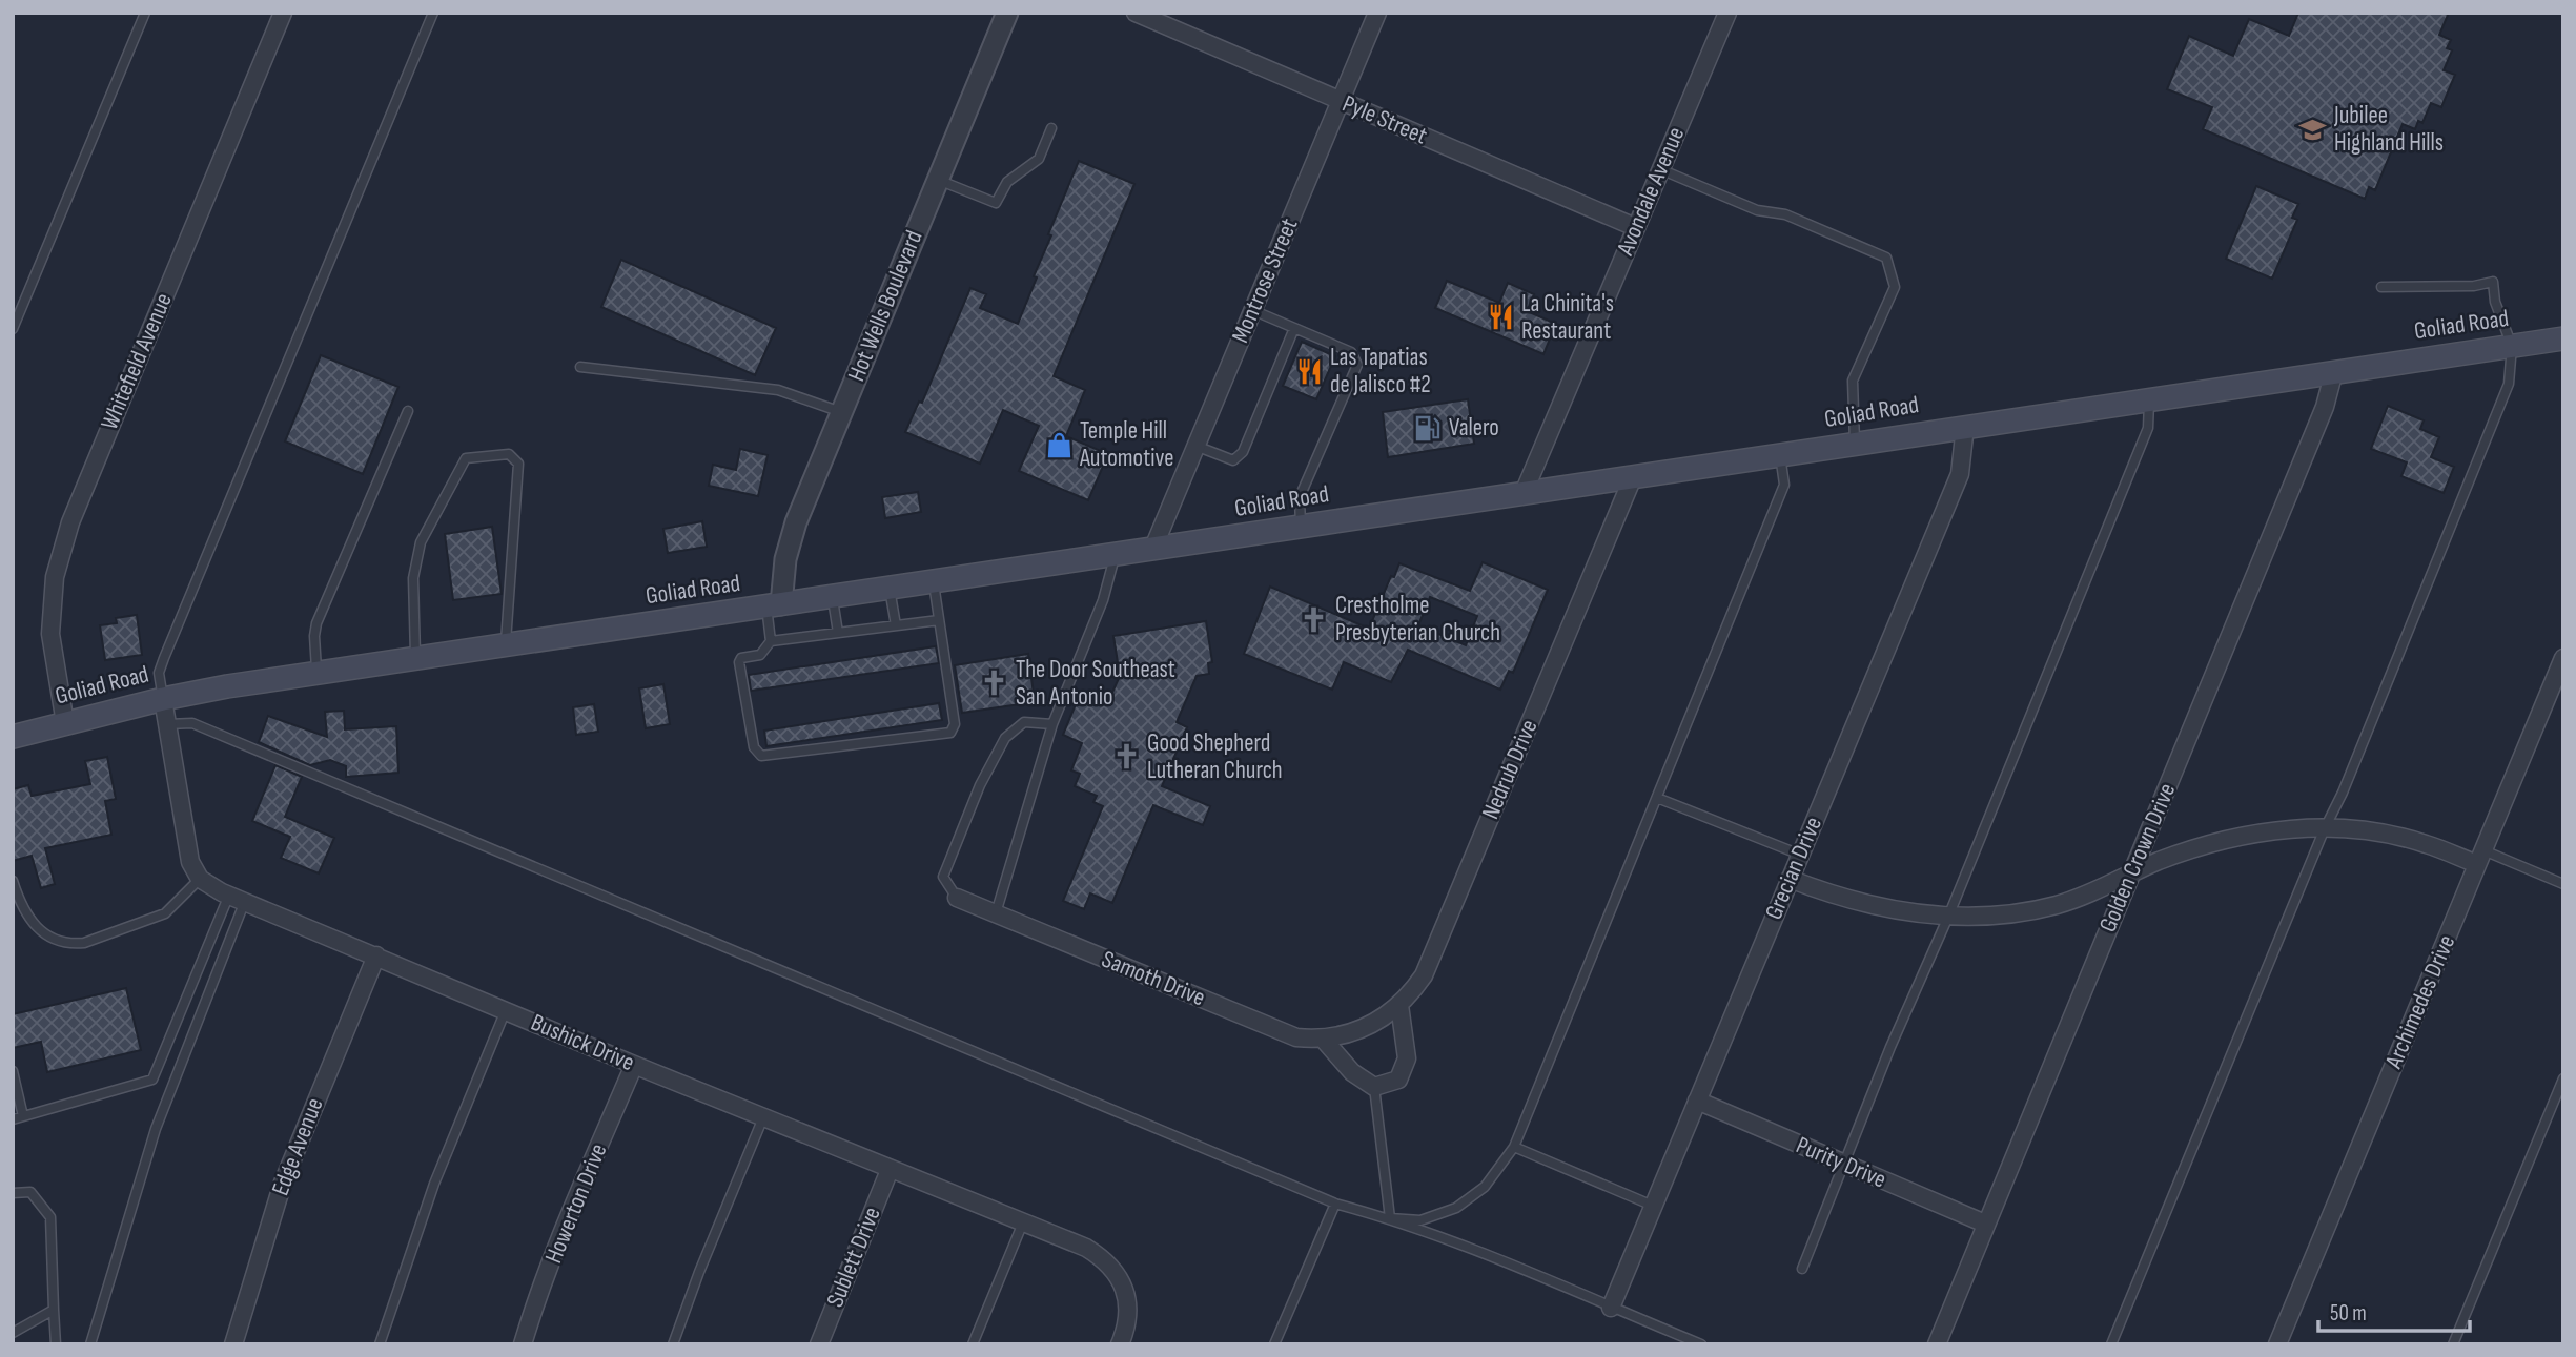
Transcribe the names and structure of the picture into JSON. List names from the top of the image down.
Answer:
{
  "streets": {
    "main road": ["Goliad Road"],
    "street": [
      "Pyle Street",
      "Avondale Avenue",
      "Montrose Street",
      "Hot Wells Boulevard",
      "Whitefield Avenue",
      "Nedrub Drive",
      "Golden Crown Drive",
      "Grecian Drive",
      "Samoth Drive",
      "Archimedes Drive",
      "Bushick Drive",
      "Edge Avenue",
      "Purity Drive",
      "Howerton Drive",
      "Sublett Drive"
    ]
  },
  "crossings": [
    ["Pyle Street", "Avondale Avenue"],
    ["Pyle Street", "Montrose Street"],
    ["Avondale Avenue", "Goliad Road"],
    ["Montrose Street", "Goliad Road"],
    ["Hot Wells Boulevard", "Goliad Road"],
    ["Goliad Road", "Whitefield Avenue"],
    ["Goliad Road", "Nedrub Drive"],
    ["Goliad Road", "Golden Crown Drive"],
    ["Goliad Road", "Grecian Drive"],
    ["Nedrub Drive", "Samoth Drive"],
    ["Golden Crown Drive", "Purity Drive"],
    ["Grecian Drive", "Purity Drive"],
    ["Bushick Drive", "Edge Avenue"],
    ["Bushick Drive", "Howerton Drive"],
    ["Bushick Drive", "Sublett Drive"]
  ],
  "places": {
    "school or university": ["Jubilee Highland Hills"],
    "restaurant": ["La Chinita's Restaurant", "Las Tapatias de Jalisco #2"],
    "fuel station": ["Valero"],
    "shop": ["Temple Hill Automotive"],
    "church": ["Crestholme Presbyterian Church", "The Door Southeast San Antonio", "Good Shepherd Lutheran Church"]
  },
  "scale_bar": "50 m"
}
